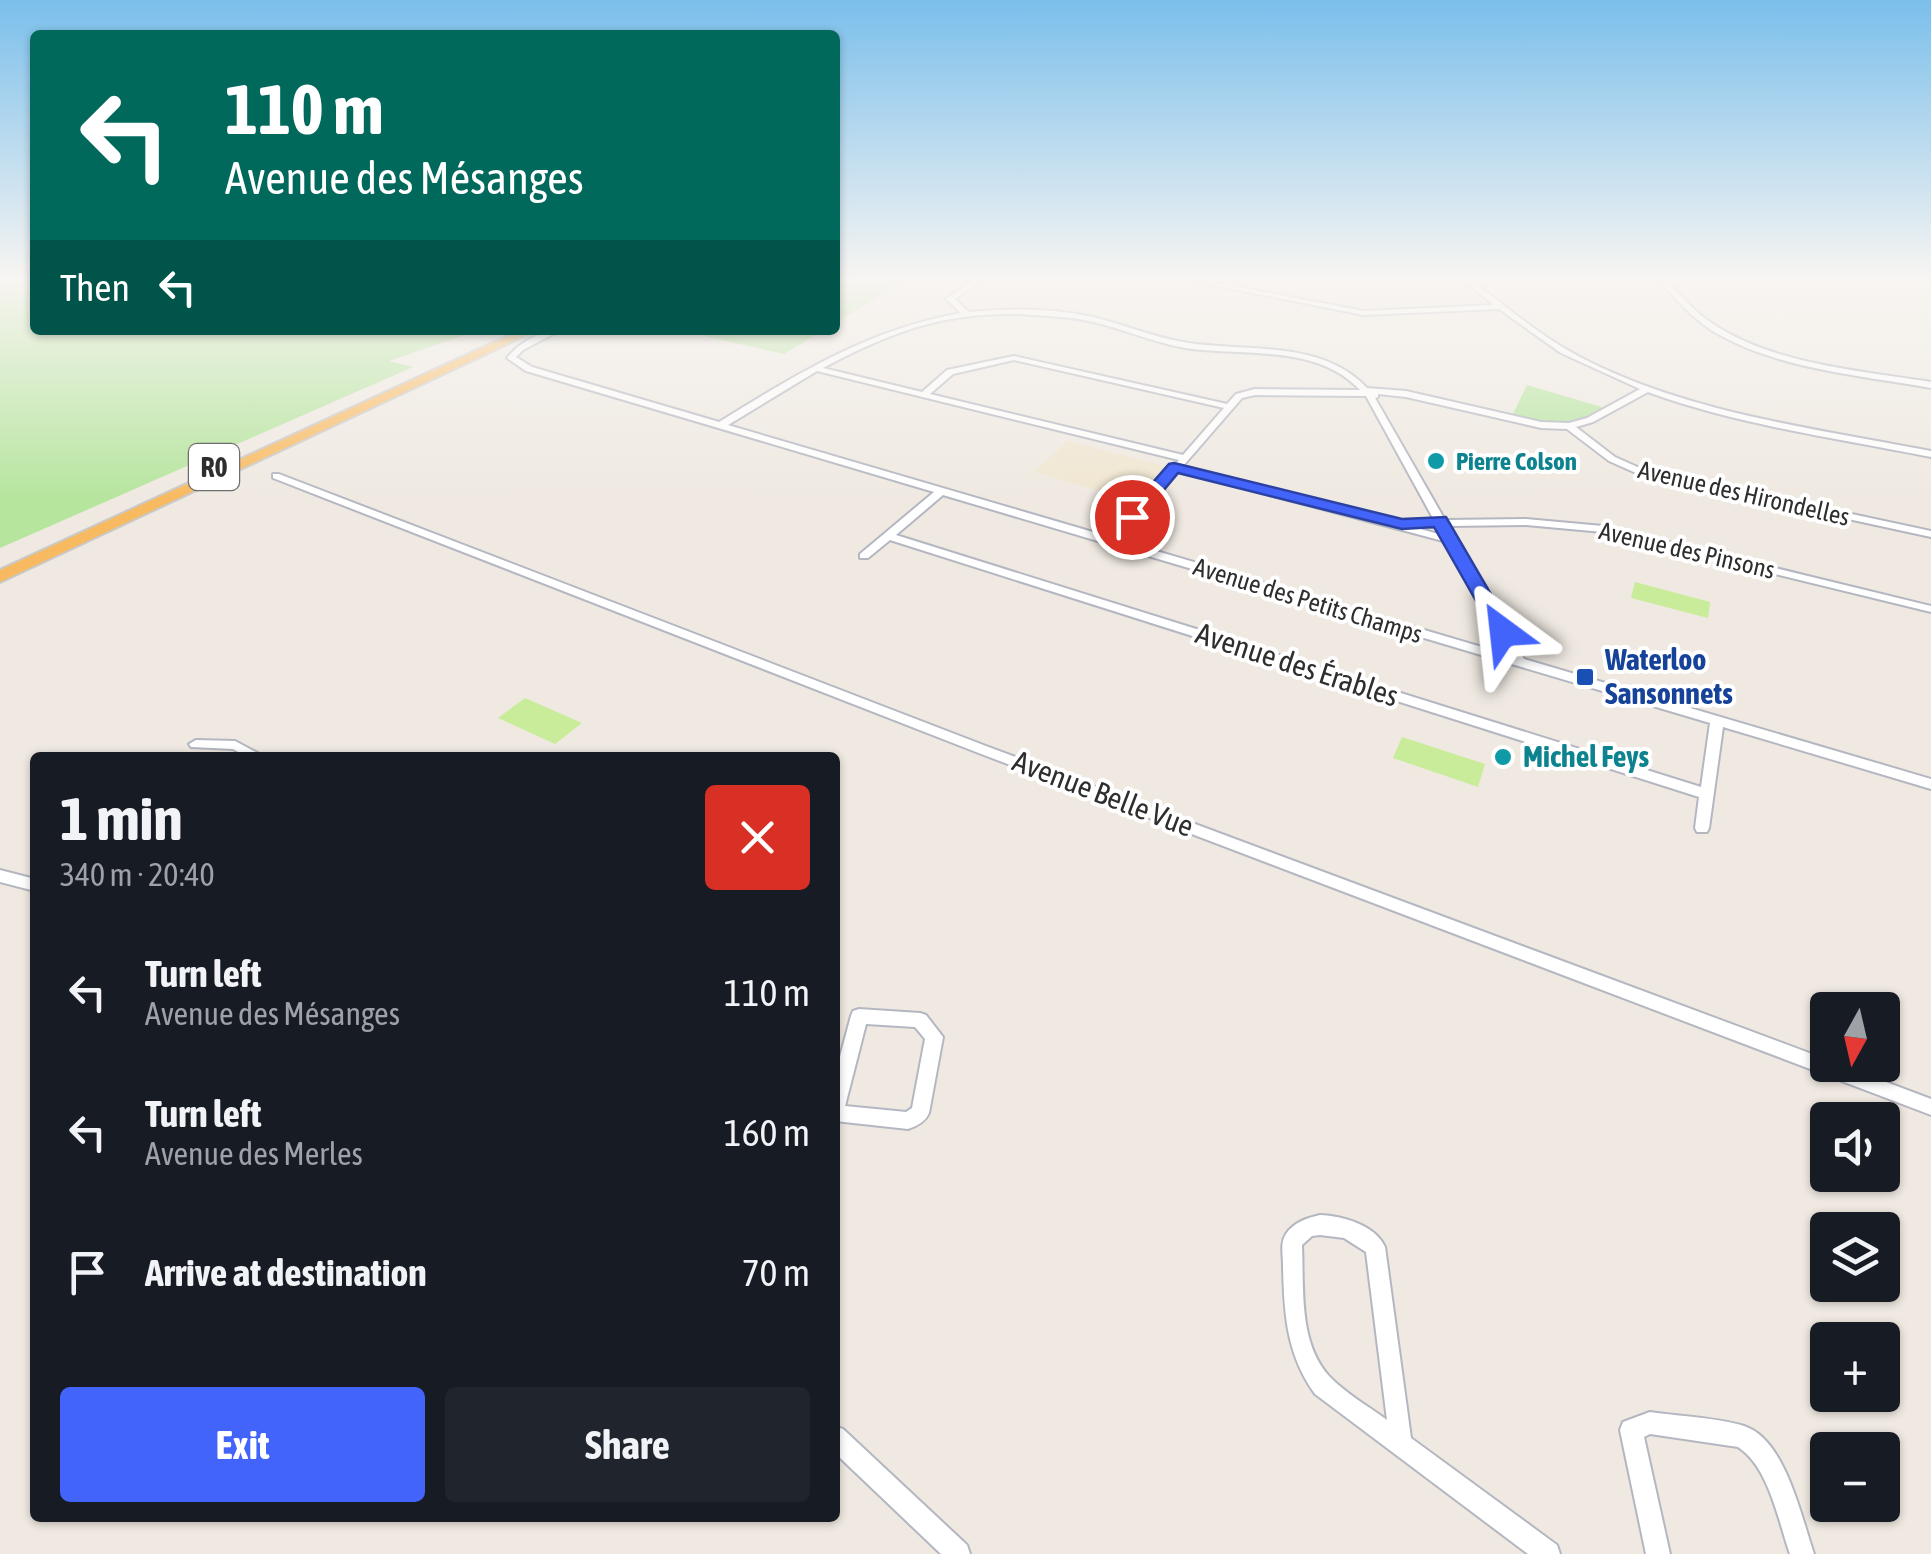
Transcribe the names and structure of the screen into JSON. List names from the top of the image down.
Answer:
{
  "streets": {
    "highway": ["R0"],
    "street": [
      "Avenue des Hirondelles",
      "Avenue des Pinsons",
      "Avenue des Petits Champs",
      "Avenue des Érables",
      "Avenue Belle Vue"
    ]
  },
  "places": {
    "other": ["Pierre Colson", "Michel Feys"],
    "transit": ["Waterloo Sansonnets"]
  },
  "north": "bottom",
  "page": {
    "turn": ["110 m", "Avenue des Mésanges"],
    "then": "Then",
    "heading": ["1 min", "340 m · 20:40"],
    "list": [
      {
        "name": "Turn left",
        "note": "Avenue des Mésanges",
        "value": "110 m"
      },
      {
        "name": "Turn left",
        "note": "Avenue des Merles",
        "value": "160 m"
      },
      {
        "name": "Arrive at destination",
        "value": "70 m"
      }
    ],
    "map_buttons": ["+", "−"],
    "buttons": ["Exit", "Share"]
  }
}
